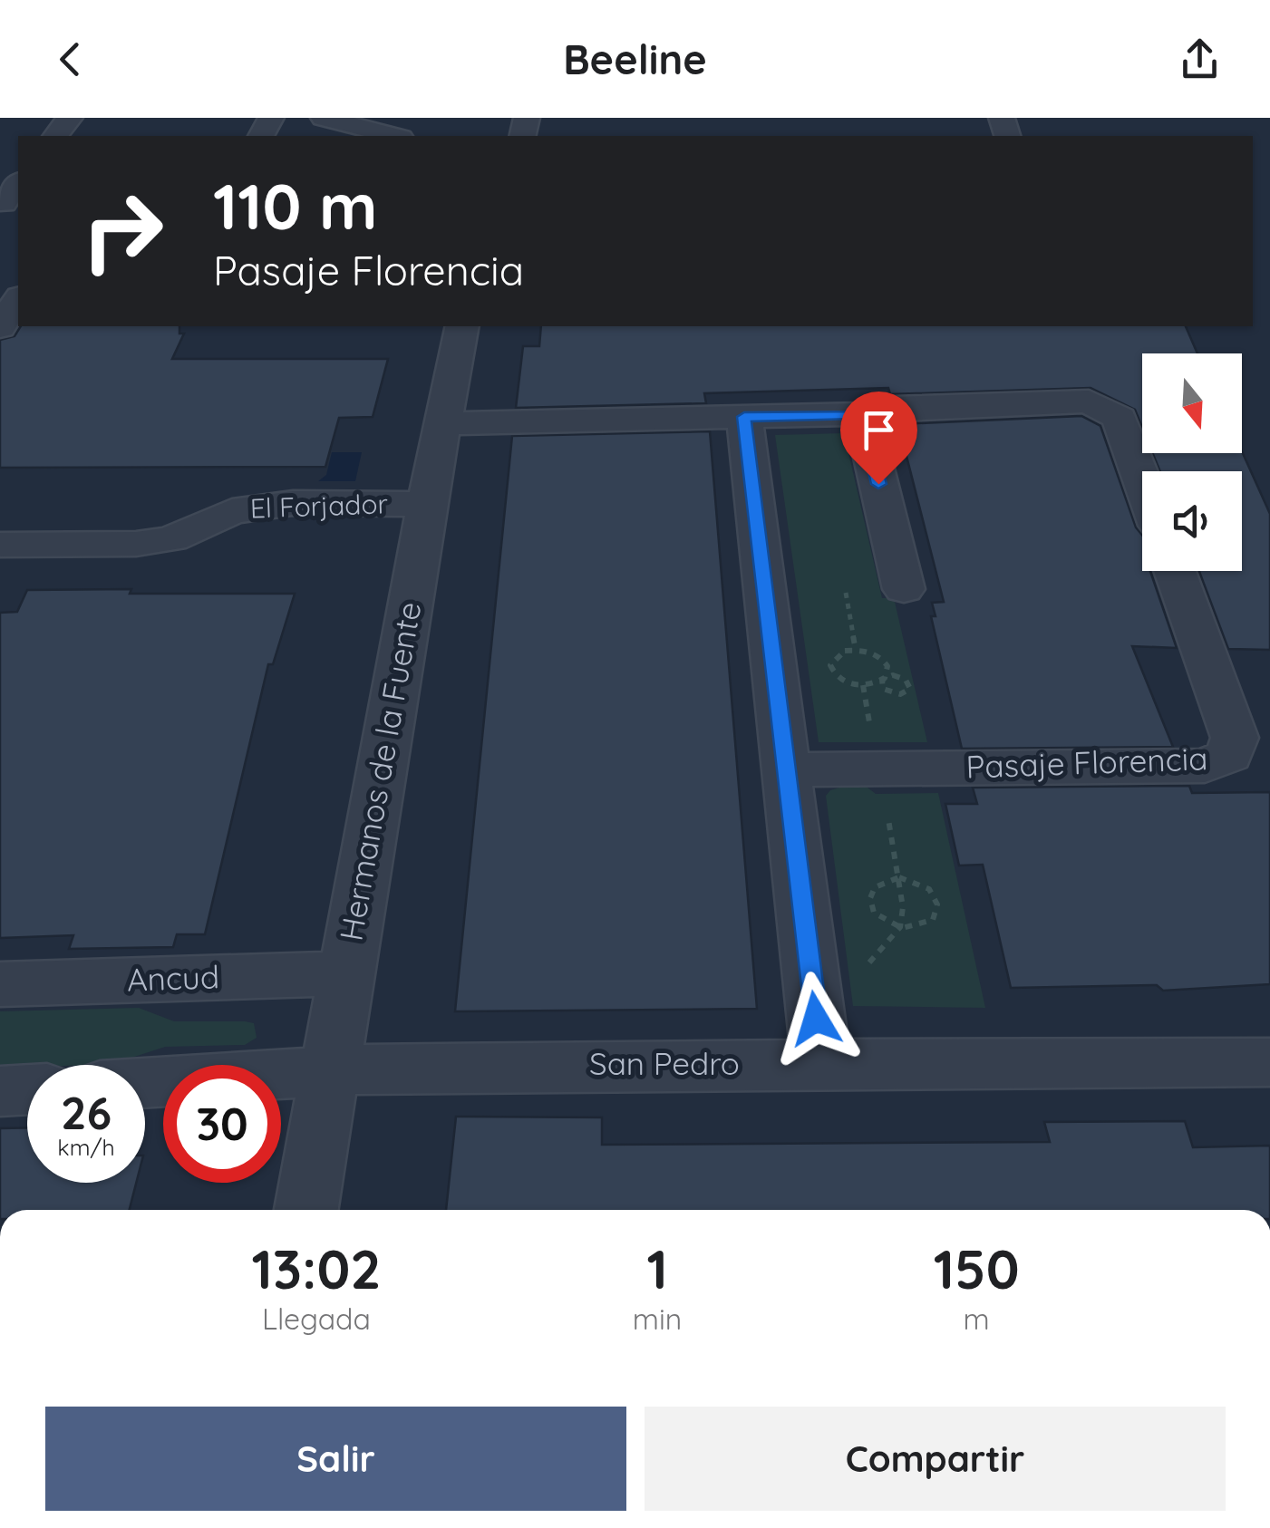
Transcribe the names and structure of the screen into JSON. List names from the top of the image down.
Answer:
{
  "streets": {
    "street": [
      "El Forjador",
      "Pasaje Florencia",
      "Hermanos de la Fuente",
      "Ancud",
      "San Pedro"
    ]
  },
  "crossings": [
    ["El Forjador", "Hermanos de la Fuente"],
    ["Hermanos de la Fuente", "Ancud"],
    ["Hermanos de la Fuente", "San Pedro"]
  ],
  "north": "bottom",
  "page": {
    "header": "Beeline",
    "turn": ["110 m", "Pasaje Florencia"],
    "speed": "26 km/h",
    "limit": "30",
    "eta": [
      "13:02",
      "Llegada",
      "1",
      "min",
      "150",
      "m"
    ],
    "buttons": ["Salir", "Compartir"]
  }
}
